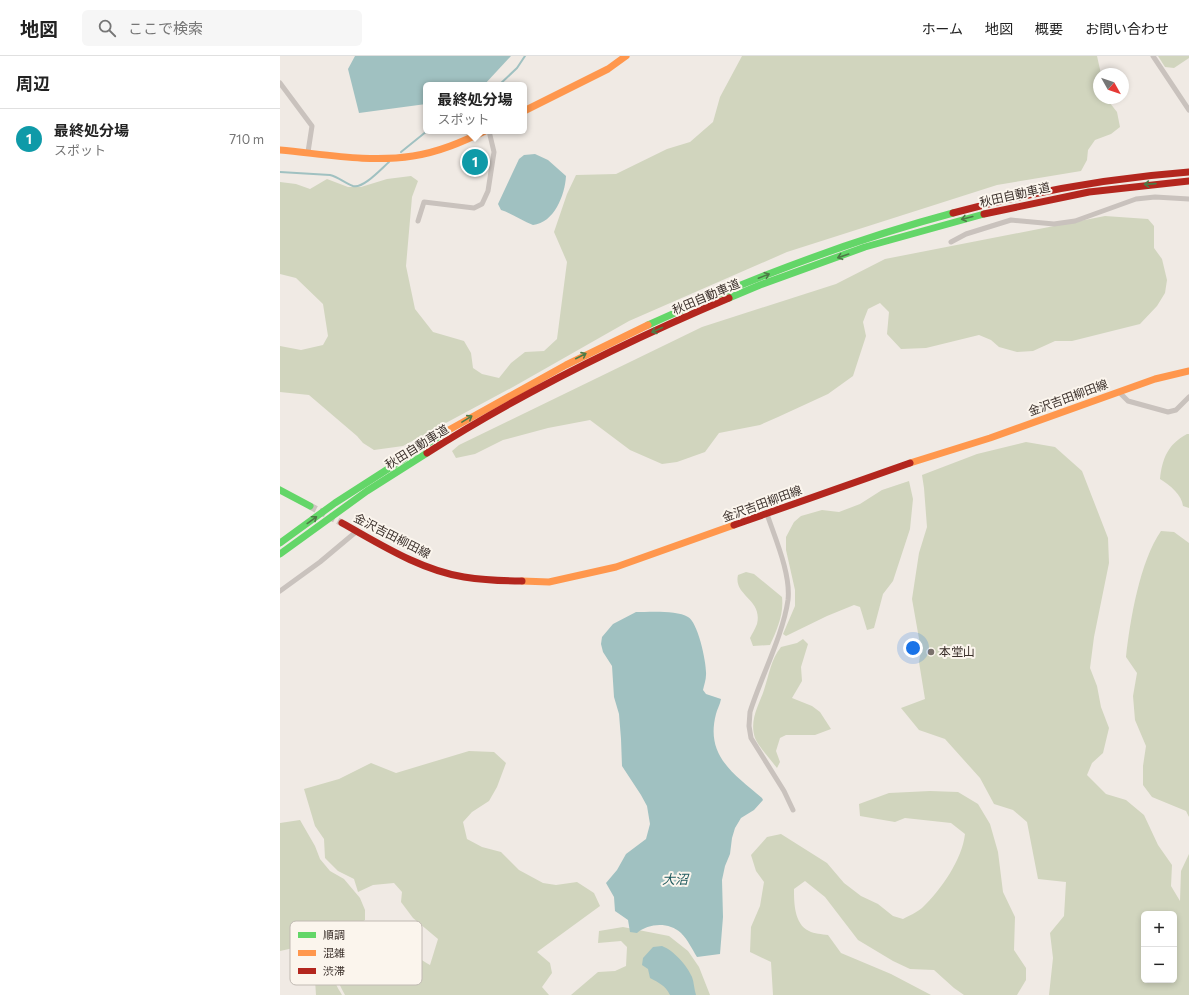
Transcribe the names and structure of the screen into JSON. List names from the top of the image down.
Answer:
{
  "streets": {
    "main road": ["秋田自動車道", "金沢吉田柳田線"]
  },
  "water": ["大沼"],
  "places": ["本堂山"],
  "legend": ["順調", "混雑", "渋滞"],
  "north": "bottom right",
  "page": {
    "header": "地図",
    "search": "ここで検索",
    "nav": [
      "ホーム",
      "地図",
      "概要",
      "お問い合わせ"
    ],
    "heading": "周辺",
    "popup": ["最終処分場", "スポット"],
    "list": [
      {
        "mark": "1",
        "name": "最終処分場",
        "note": "スポット",
        "value": "710 m"
      }
    ],
    "pins": "1",
    "map_buttons": ["+", "−"]
  }
}
